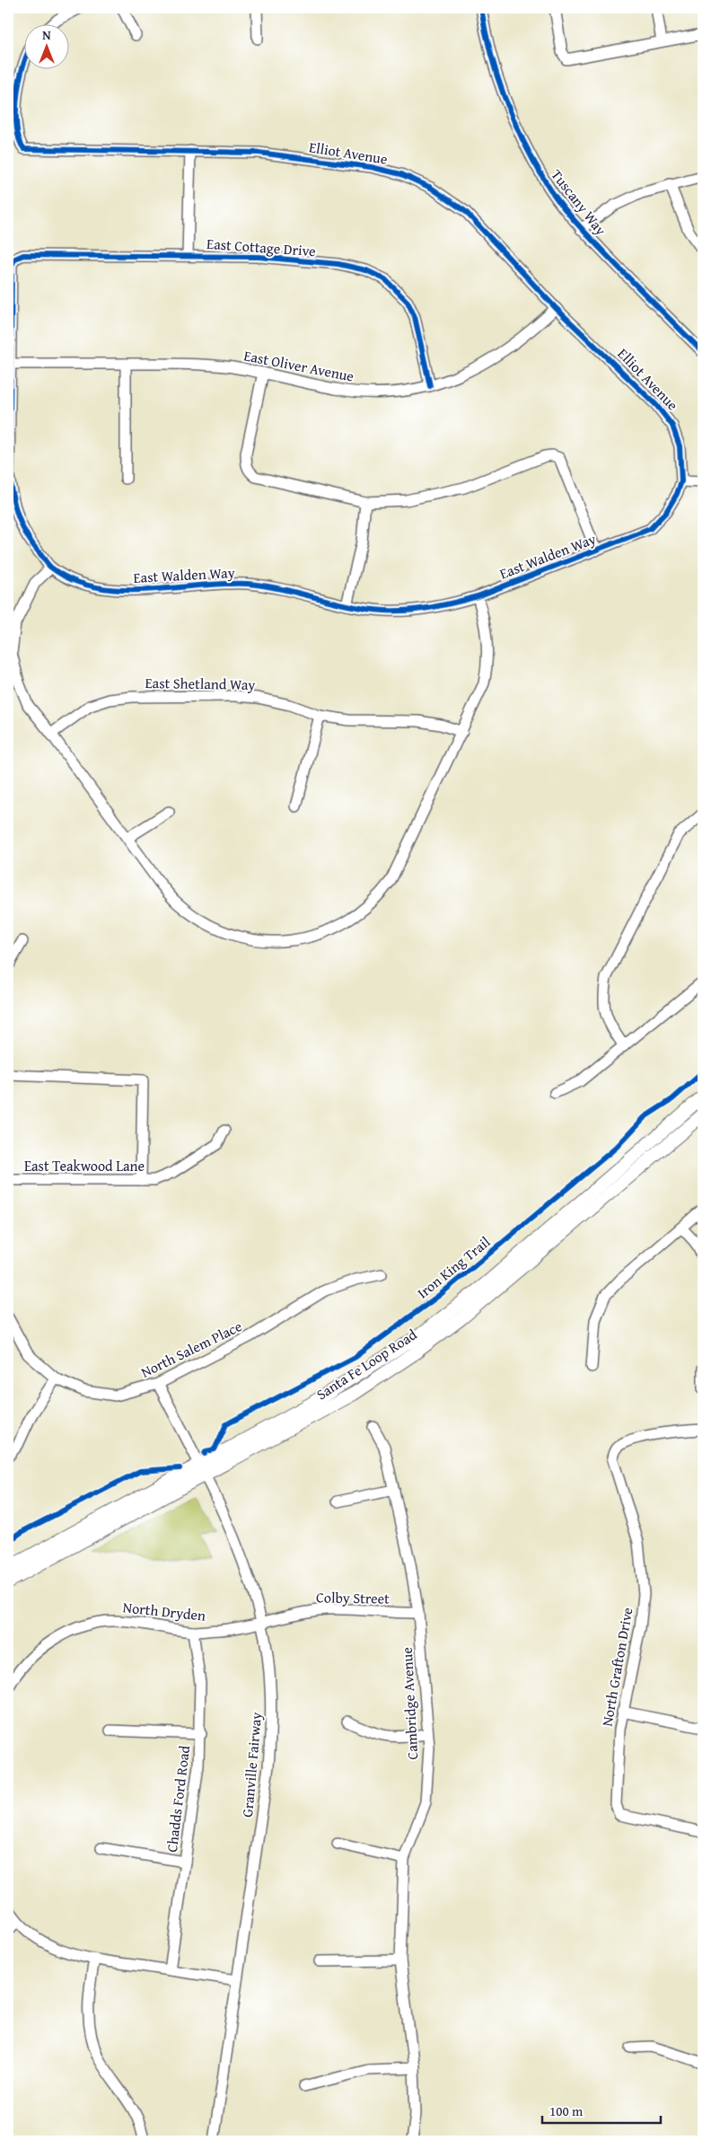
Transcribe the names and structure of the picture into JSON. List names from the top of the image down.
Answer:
{
  "streets": {
    "main road": ["Santa Fe Loop Road"],
    "street": [
      "Elliot Avenue",
      "Tuscany Way",
      "East Cottage Drive",
      "East Oliver Avenue",
      "East Walden Way",
      "East Shetland Way",
      "East Teakwood Lane",
      "North Salem Place",
      "Colby Street",
      "North Dryden",
      "North Grafton Drive",
      "Cambridge Avenue",
      "Granville Fairway",
      "Chadds Ford Road"
    ],
    "cycle path": ["Iron King Trail"]
  },
  "crossings": [
    ["Elliot Avenue", "East Oliver Avenue"],
    ["Elliot Avenue", "East Walden Way"],
    ["East Cottage Drive", "East Oliver Avenue"],
    ["East Cottage Drive", "East Walden Way"],
    ["East Oliver Avenue", "East Walden Way"],
    ["North Salem Place", "Granville Fairway"],
    ["Santa Fe Loop Road", "Granville Fairway"],
    ["Colby Street", "North Dryden"],
    ["Colby Street", "Cambridge Avenue"],
    ["Colby Street", "Granville Fairway"],
    ["North Dryden", "Granville Fairway"],
    ["North Dryden", "Chadds Ford Road"]
  ],
  "scale_bar": "100 m",
  "north": "top"
}
